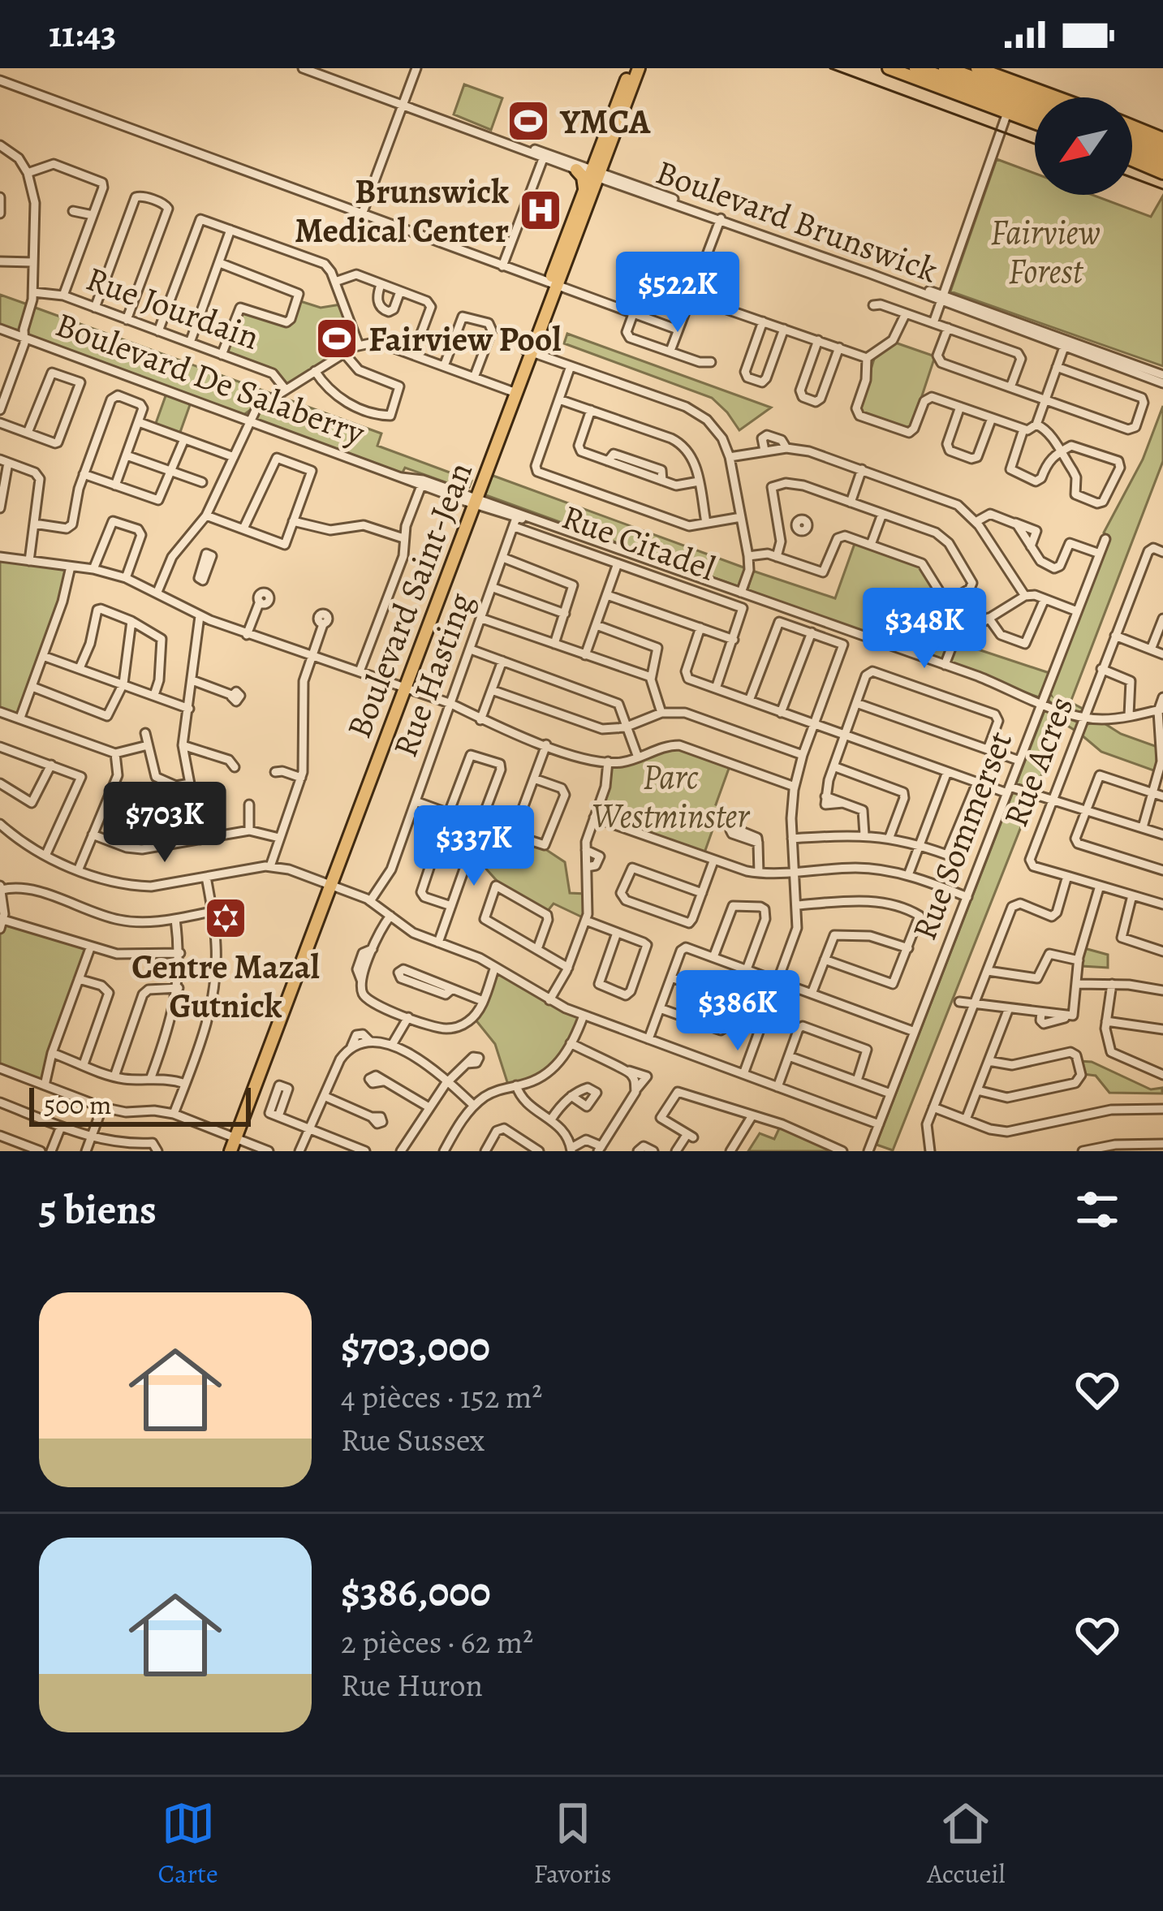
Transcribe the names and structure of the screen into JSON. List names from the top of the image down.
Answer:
{
  "streets": {
    "main road": ["Boulevard Saint-Jean"],
    "street": [
      "Boulevard Brunswick",
      "Rue Jourdain",
      "Boulevard De Salaberry",
      "Rue Citadel",
      "Rue Hasting",
      "Rue Acres",
      "Rue Sommerset"
    ]
  },
  "crossings": [
    ["Boulevard Brunswick", "Boulevard Saint-Jean"],
    ["Boulevard De Salaberry", "Rue Citadel"],
    ["Boulevard De Salaberry", "Boulevard Saint-Jean"],
    ["Boulevard De Salaberry", "Rue Hasting"],
    ["Boulevard De Salaberry", "Rue Acres"],
    ["Boulevard De Salaberry", "Rue Sommerset"],
    ["Rue Citadel", "Rue Hasting"]
  ],
  "parks": ["Fairview Forest", "Parc Westminster"],
  "places": {
    "sports": ["YMCA", "Fairview Pool"],
    "hospital": ["Brunswick Medical Center"],
    "synagogue": ["Centre Mazal Gutnick"]
  },
  "scale_bar": "500 m",
  "north": "bottom left",
  "page": {
    "status": "11:43",
    "price": [
      "$522K",
      "$348K",
      "$703K",
      "$337K",
      "$386K"
    ],
    "scale": "500 m",
    "heading": "5 biens",
    "list": [
      {
        "name": "$703,000",
        "note": "4 pièces · 152 m² · Rue Sussex"
      },
      {
        "name": "$386,000",
        "note": "2 pièces · 62 m² · Rue Huron"
      }
    ],
    "tabs": ["Carte", "Favoris", "Accueil"]
  }
}
